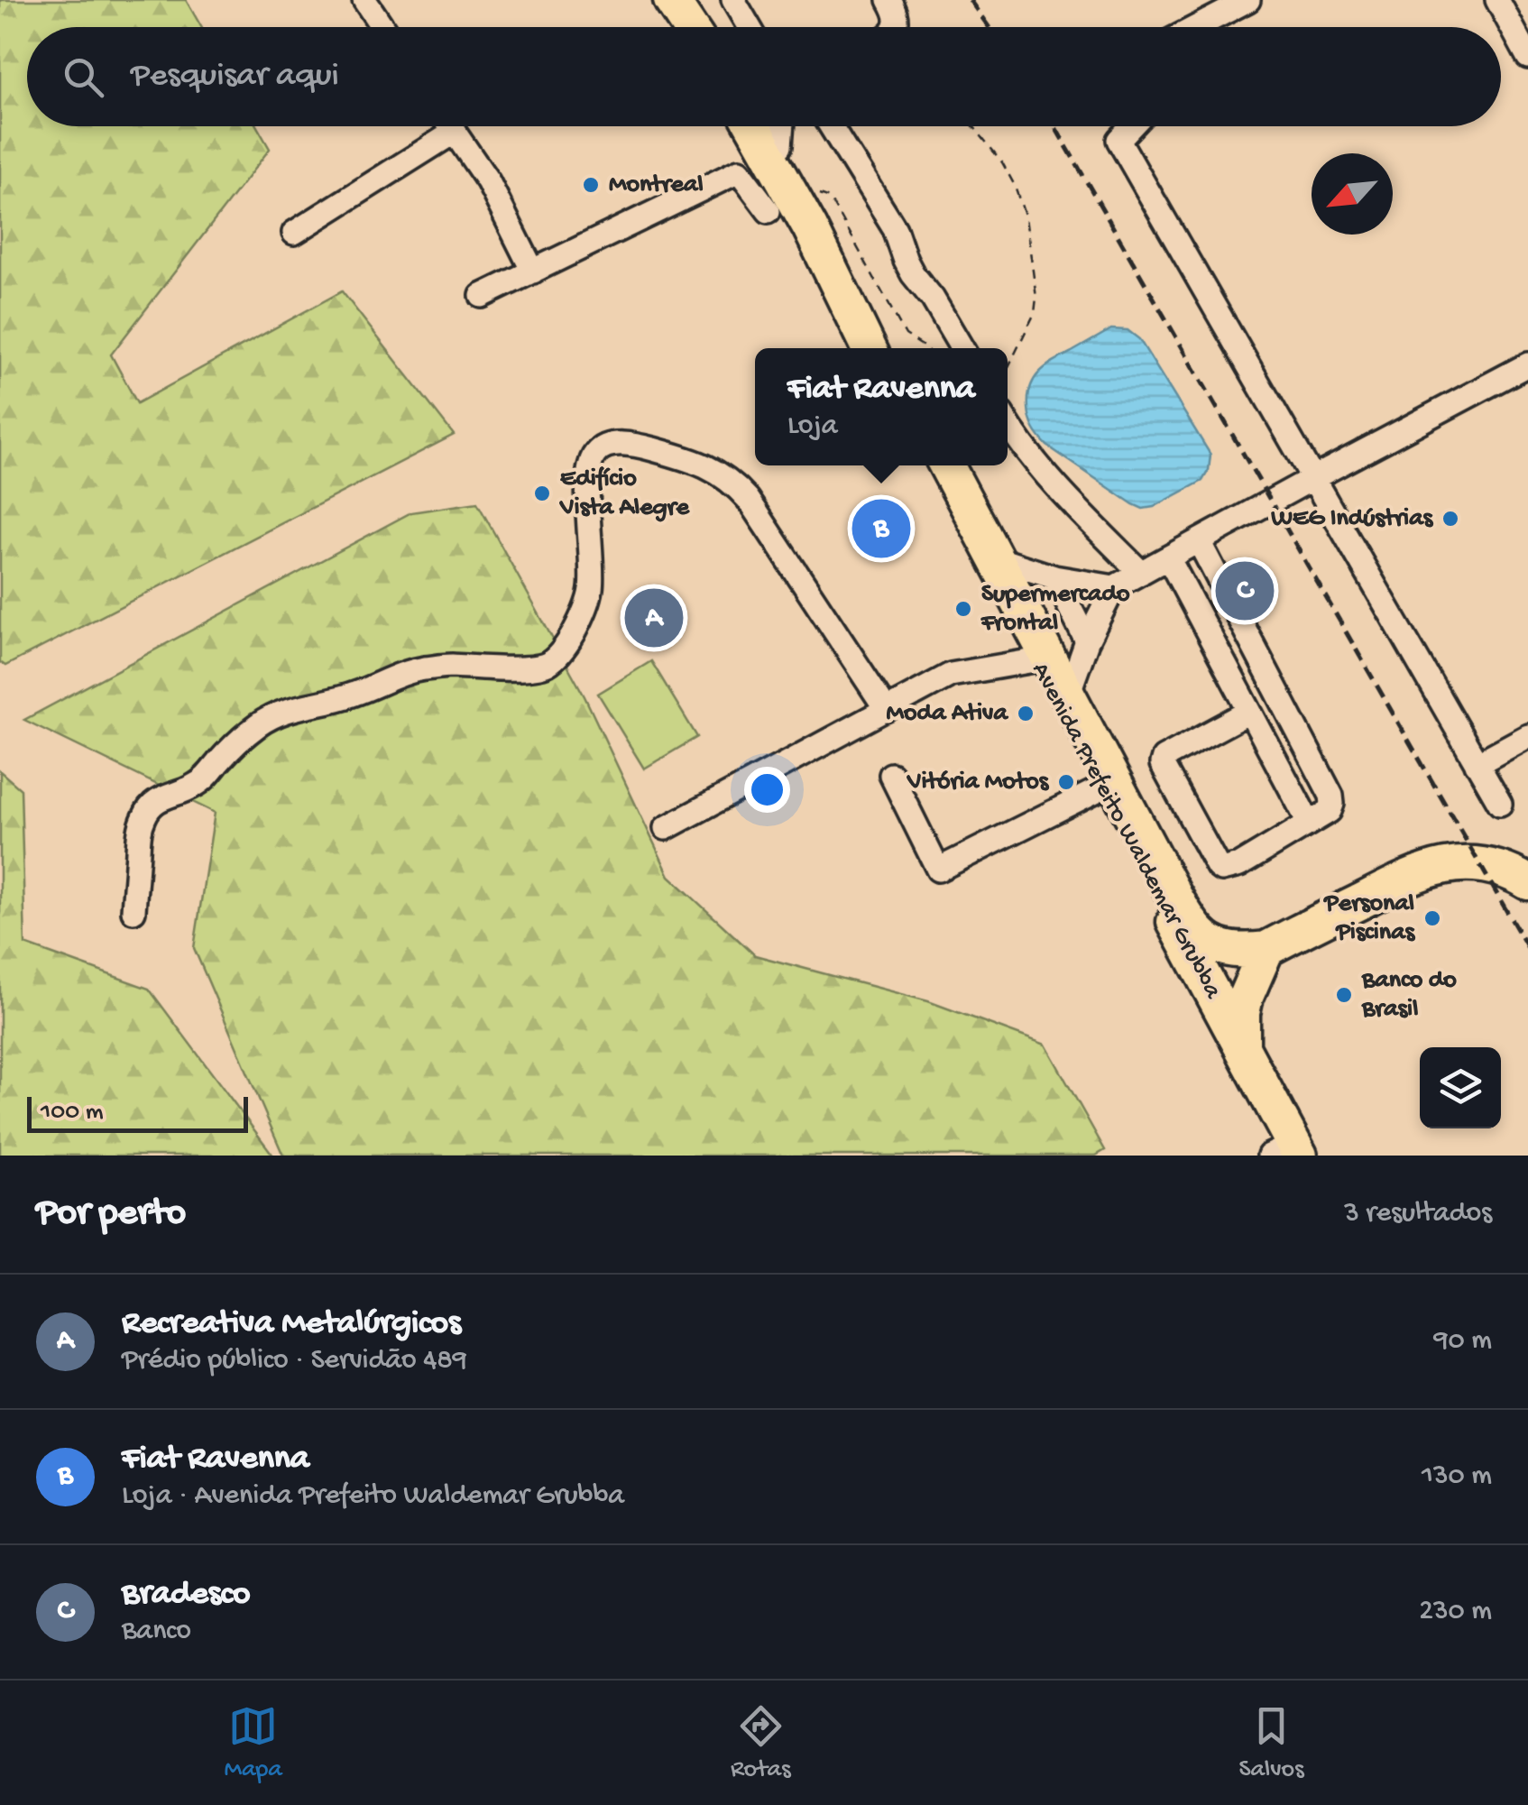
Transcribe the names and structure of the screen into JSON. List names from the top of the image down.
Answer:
{
  "streets": {
    "highway": ["Avenida Prefeito Waldemar Grubba"]
  },
  "places": [
    "Montreal",
    "Edifício Vista Alegre",
    "WEG Indústrias",
    "Supermercado Frontal",
    "Moda Ativa",
    "Vitória Motos",
    "Personal Piscinas",
    "Banco do Brasil"
  ],
  "scale_bar": "100 m",
  "north": "bottom left",
  "page": {
    "search": "Pesquisar aqui",
    "popup": ["Fiat Ravenna", "Loja"],
    "pins": ["B", "C", "A"],
    "scale": "100 m",
    "heading": ["Por perto", "3 resultados"],
    "list": [
      {
        "mark": "A",
        "name": "Recreativa Metalúrgicos",
        "note": "Prédio público · Servidão 489",
        "value": "90 m"
      },
      {
        "mark": "B",
        "name": "Fiat Ravenna",
        "note": "Loja · Avenida Prefeito Waldemar Grubba",
        "value": "130 m"
      },
      {
        "mark": "C",
        "name": "Bradesco",
        "note": "Banco",
        "value": "230 m"
      }
    ],
    "nav": ["Mapa", "Rotas", "Salvos"]
  }
}
